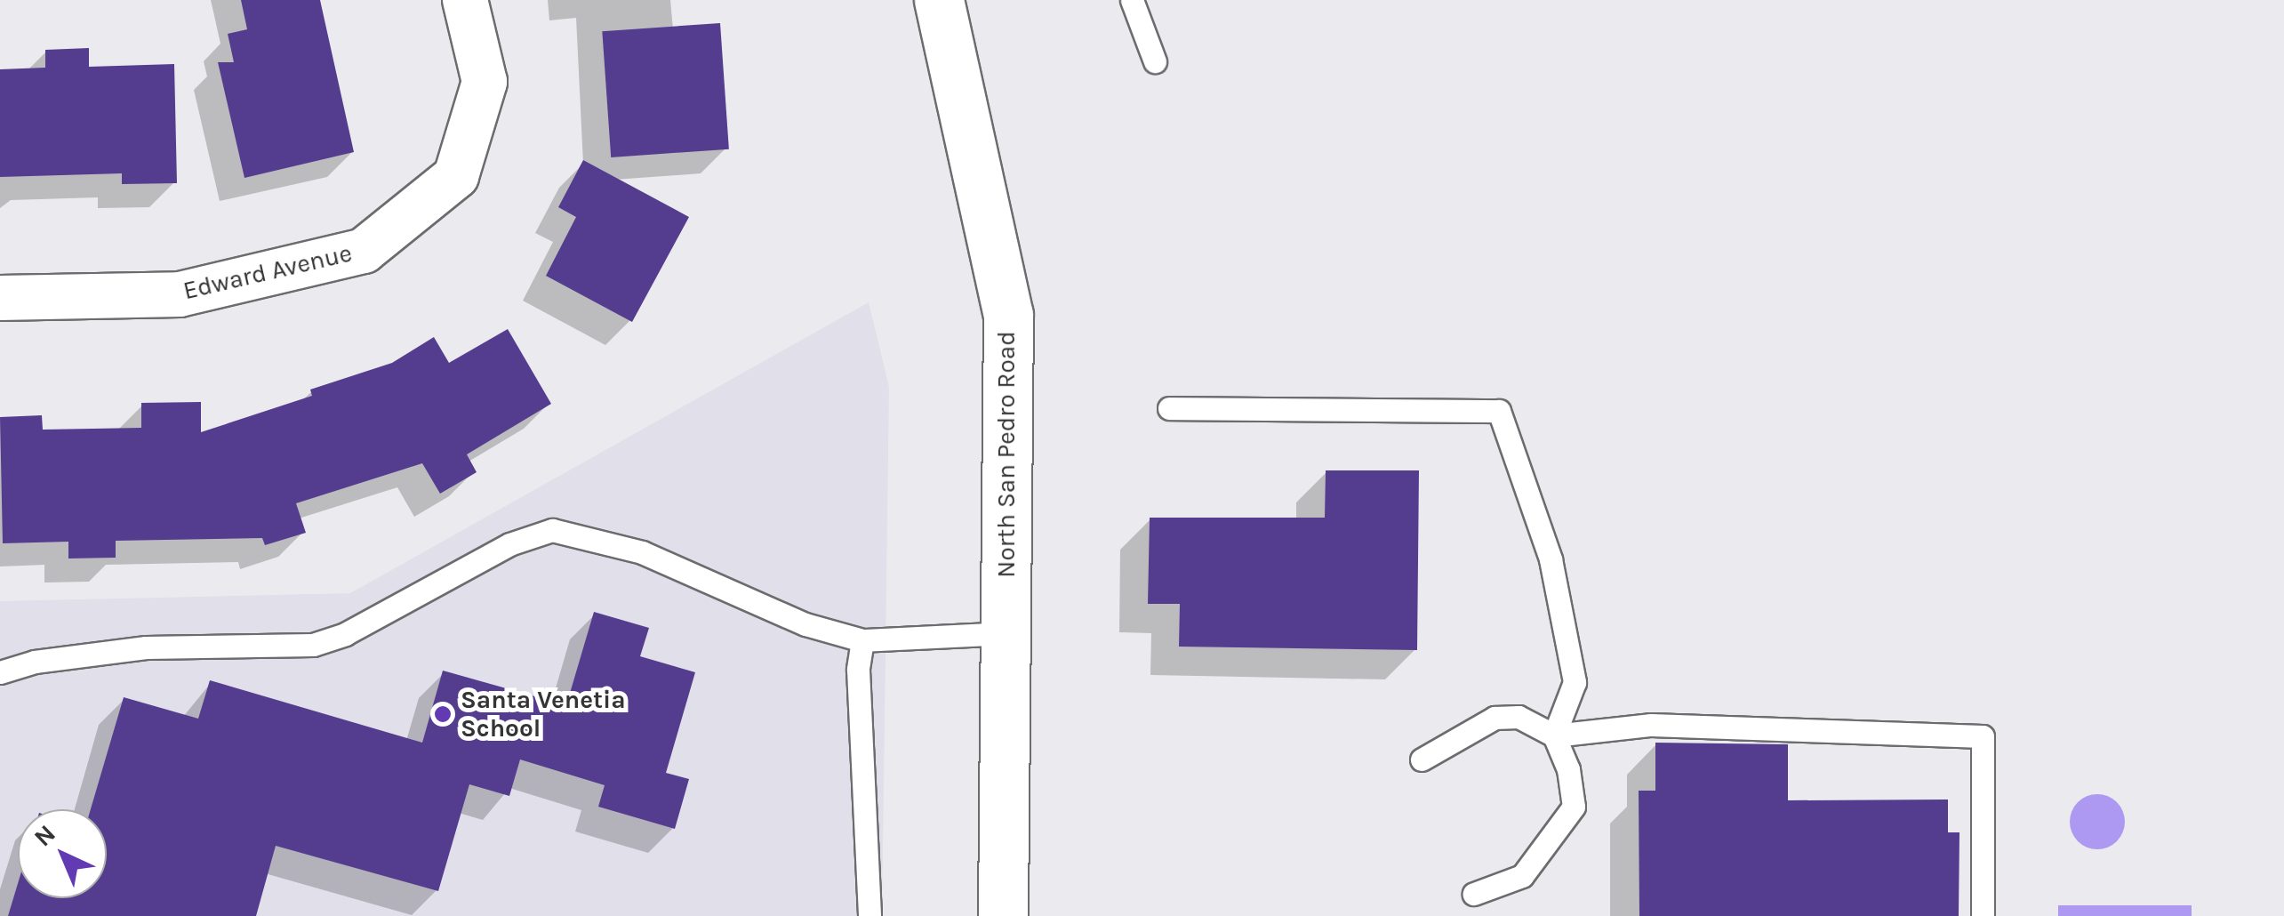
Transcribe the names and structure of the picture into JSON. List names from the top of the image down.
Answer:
{
  "streets": {
    "main road": ["North San Pedro Road"],
    "street": ["Edward Avenue"]
  },
  "places": ["Santa Venetia School"],
  "north": "top left"
}
